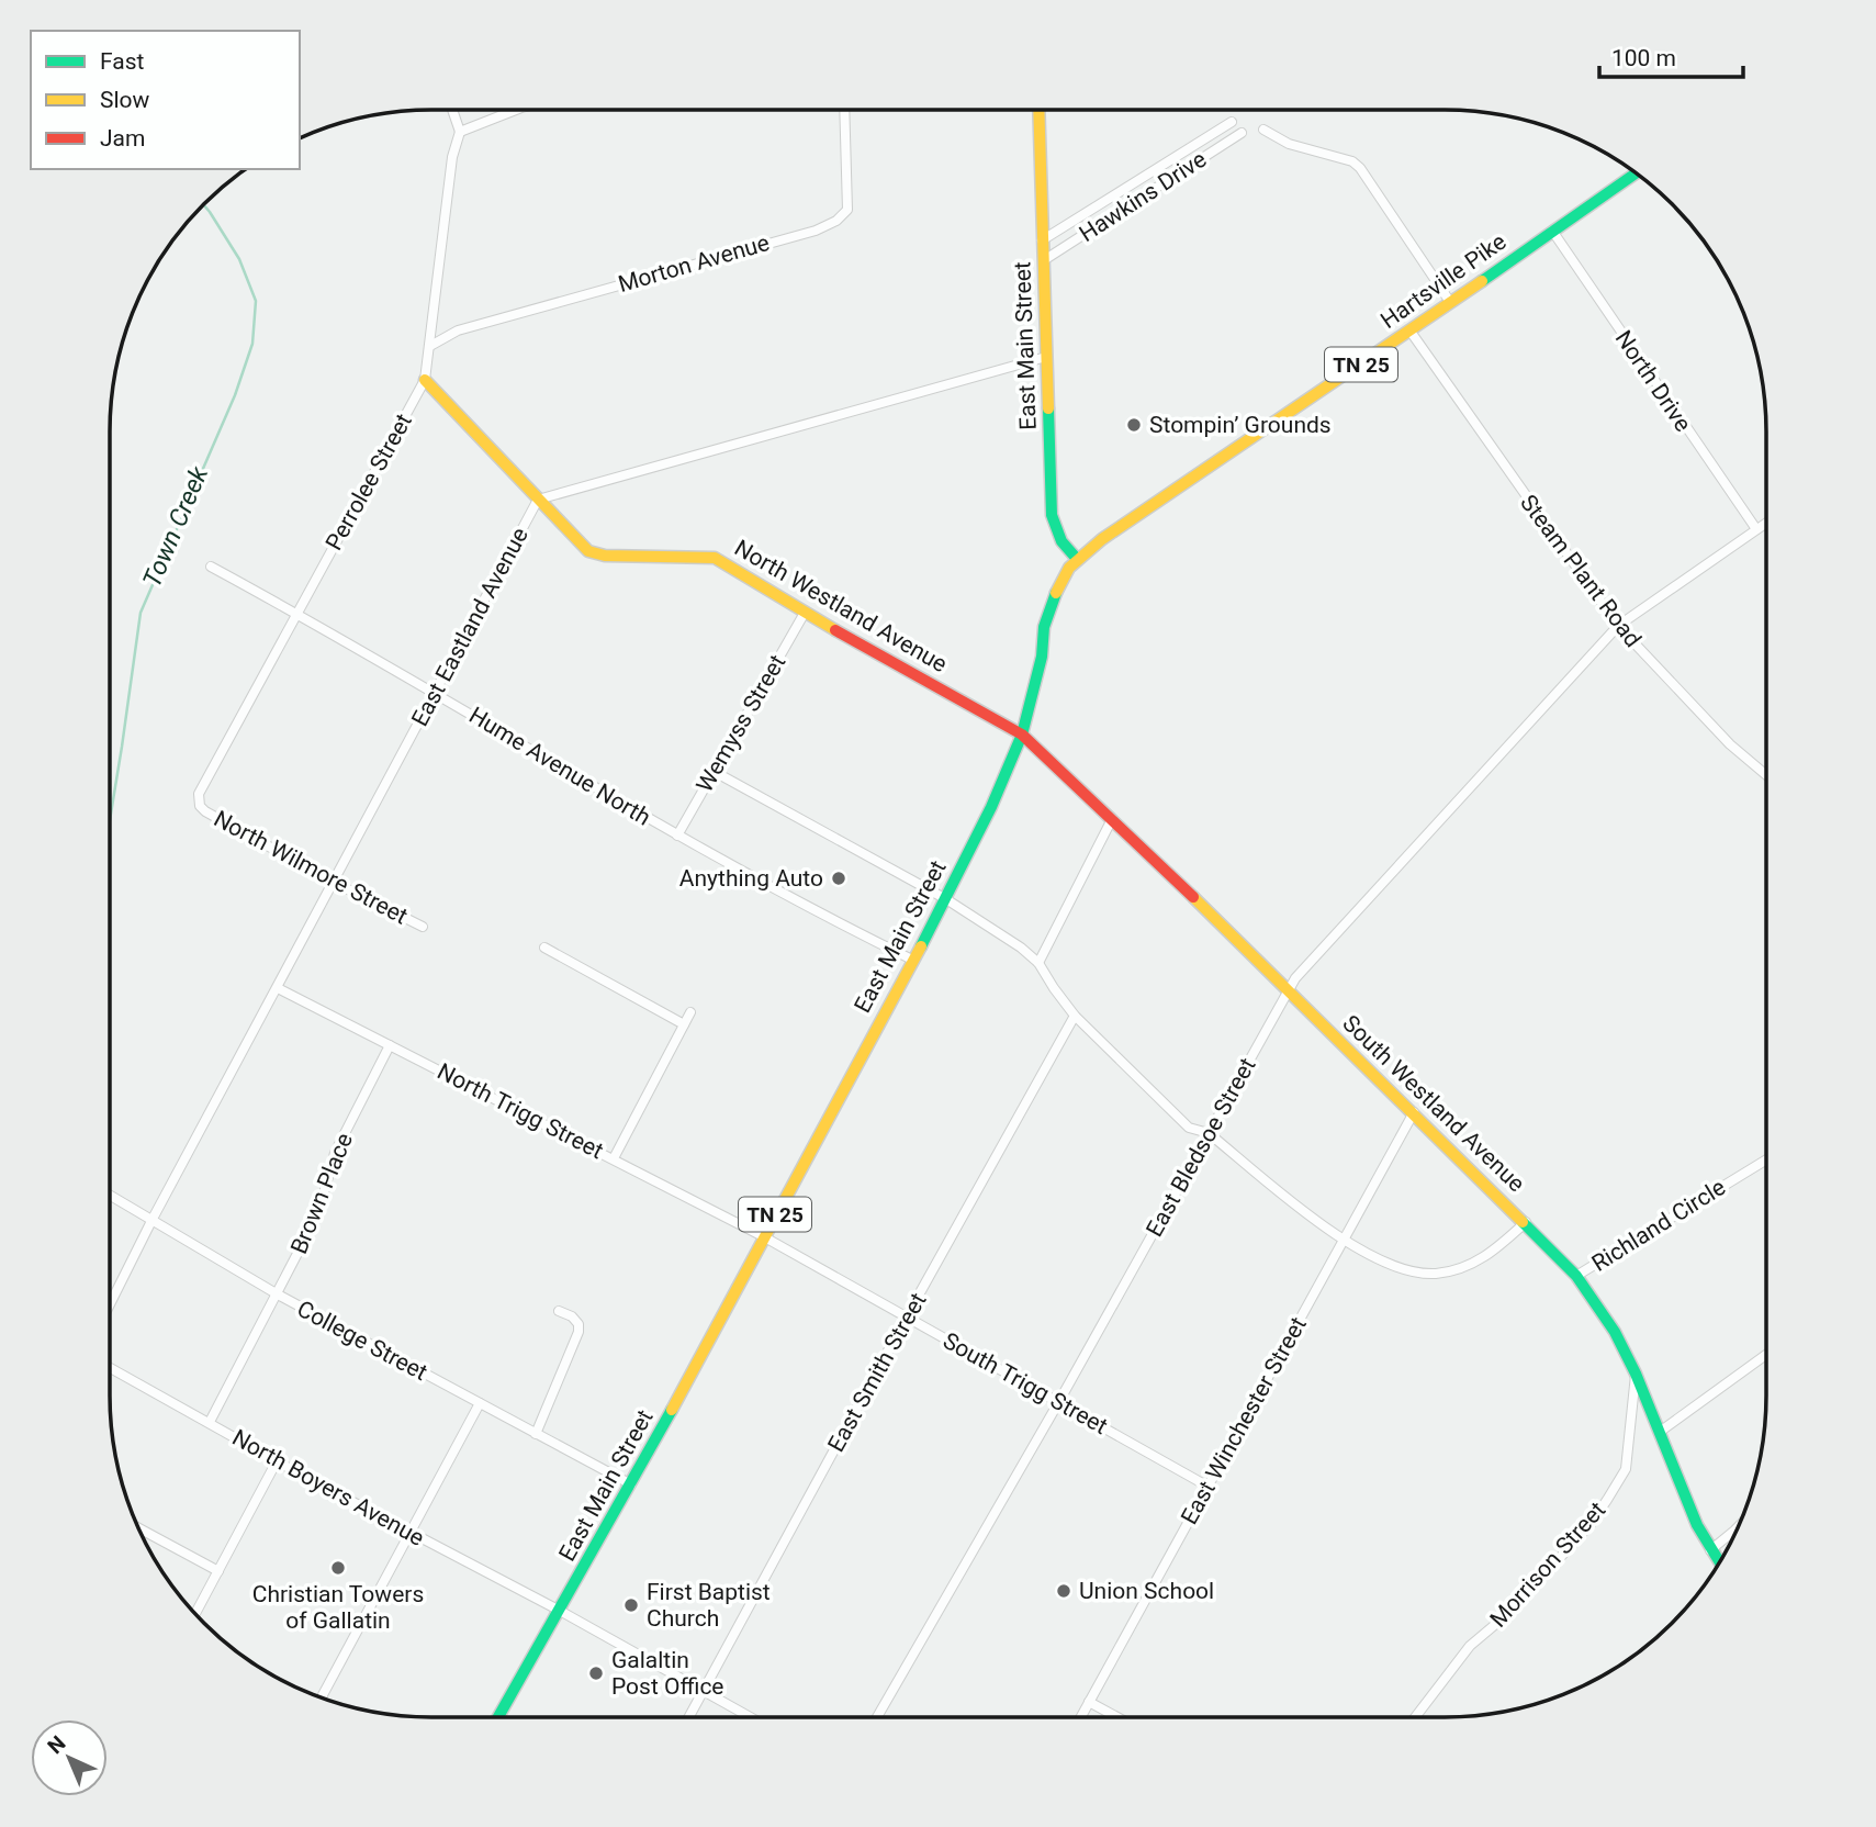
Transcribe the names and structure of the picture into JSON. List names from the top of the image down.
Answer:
{
  "streets": {
    "street": [
      "Hawkins Drive",
      "Morton Avenue",
      "Hartsville Pike",
      "East Main Street",
      "TN 25",
      "North Drive",
      "Perrolee Street",
      "Steam Plant Road",
      "North Westland Avenue",
      "East Eastland Avenue",
      "Wemyss Street",
      "Hume Avenue North",
      "North Wilmore Street",
      "South Westland Avenue",
      "North Trigg Street",
      "East Bledsoe Street",
      "Brown Place",
      "Richland Circle",
      "College Street",
      "East Smith Street",
      "South Trigg Street",
      "East Winchester Street",
      "North Boyers Avenue",
      "Morrison Street"
    ]
  },
  "crossings": [
    ["Hawkins Drive", "East Main Street"],
    ["Morton Avenue", "Perrolee Street"],
    ["Hartsville Pike", "East Main Street"],
    ["Hartsville Pike", "North Drive"],
    ["Hartsville Pike", "Steam Plant Road"],
    ["East Main Street", "North Westland Avenue"],
    ["East Main Street", "East Eastland Avenue"],
    ["East Main Street", "Hume Avenue North"],
    ["East Main Street", "South Westland Avenue"],
    ["East Main Street", "North Trigg Street"],
    ["East Main Street", "College Street"],
    ["East Main Street", "South Trigg Street"],
    ["East Main Street", "North Boyers Avenue"],
    ["Perrolee Street", "North Westland Avenue"],
    ["Perrolee Street", "Hume Avenue North"],
    ["Perrolee Street", "North Wilmore Street"],
    ["Steam Plant Road", "East Bledsoe Street"],
    ["North Westland Avenue", "East Eastland Avenue"],
    ["North Westland Avenue", "Wemyss Street"],
    ["North Westland Avenue", "South Westland Avenue"],
    ["East Eastland Avenue", "Hume Avenue North"],
    ["East Eastland Avenue", "North Wilmore Street"],
    ["East Eastland Avenue", "North Trigg Street"],
    ["East Eastland Avenue", "College Street"],
    ["Wemyss Street", "Hume Avenue North"],
    ["South Westland Avenue", "East Bledsoe Street"],
    ["South Westland Avenue", "Richland Circle"],
    ["South Westland Avenue", "East Winchester Street"],
    ["South Westland Avenue", "Morrison Street"],
    ["North Trigg Street", "Brown Place"],
    ["North Trigg Street", "South Trigg Street"],
    ["East Bledsoe Street", "South Trigg Street"],
    ["Brown Place", "College Street"],
    ["Brown Place", "North Boyers Avenue"],
    ["East Smith Street", "South Trigg Street"],
    ["East Smith Street", "North Boyers Avenue"],
    ["South Trigg Street", "East Winchester Street"]
  ],
  "water": ["Town Creek"],
  "places": [
    "Stompin’ Grounds",
    "Anything Auto",
    "Christian Towers of Gallatin",
    "Union School",
    "First Baptist Church",
    "Galaltin Post Office"
  ],
  "legend": ["Fast", "Slow", "Jam"],
  "scale_bar": "100 m",
  "north": "top left"
}
